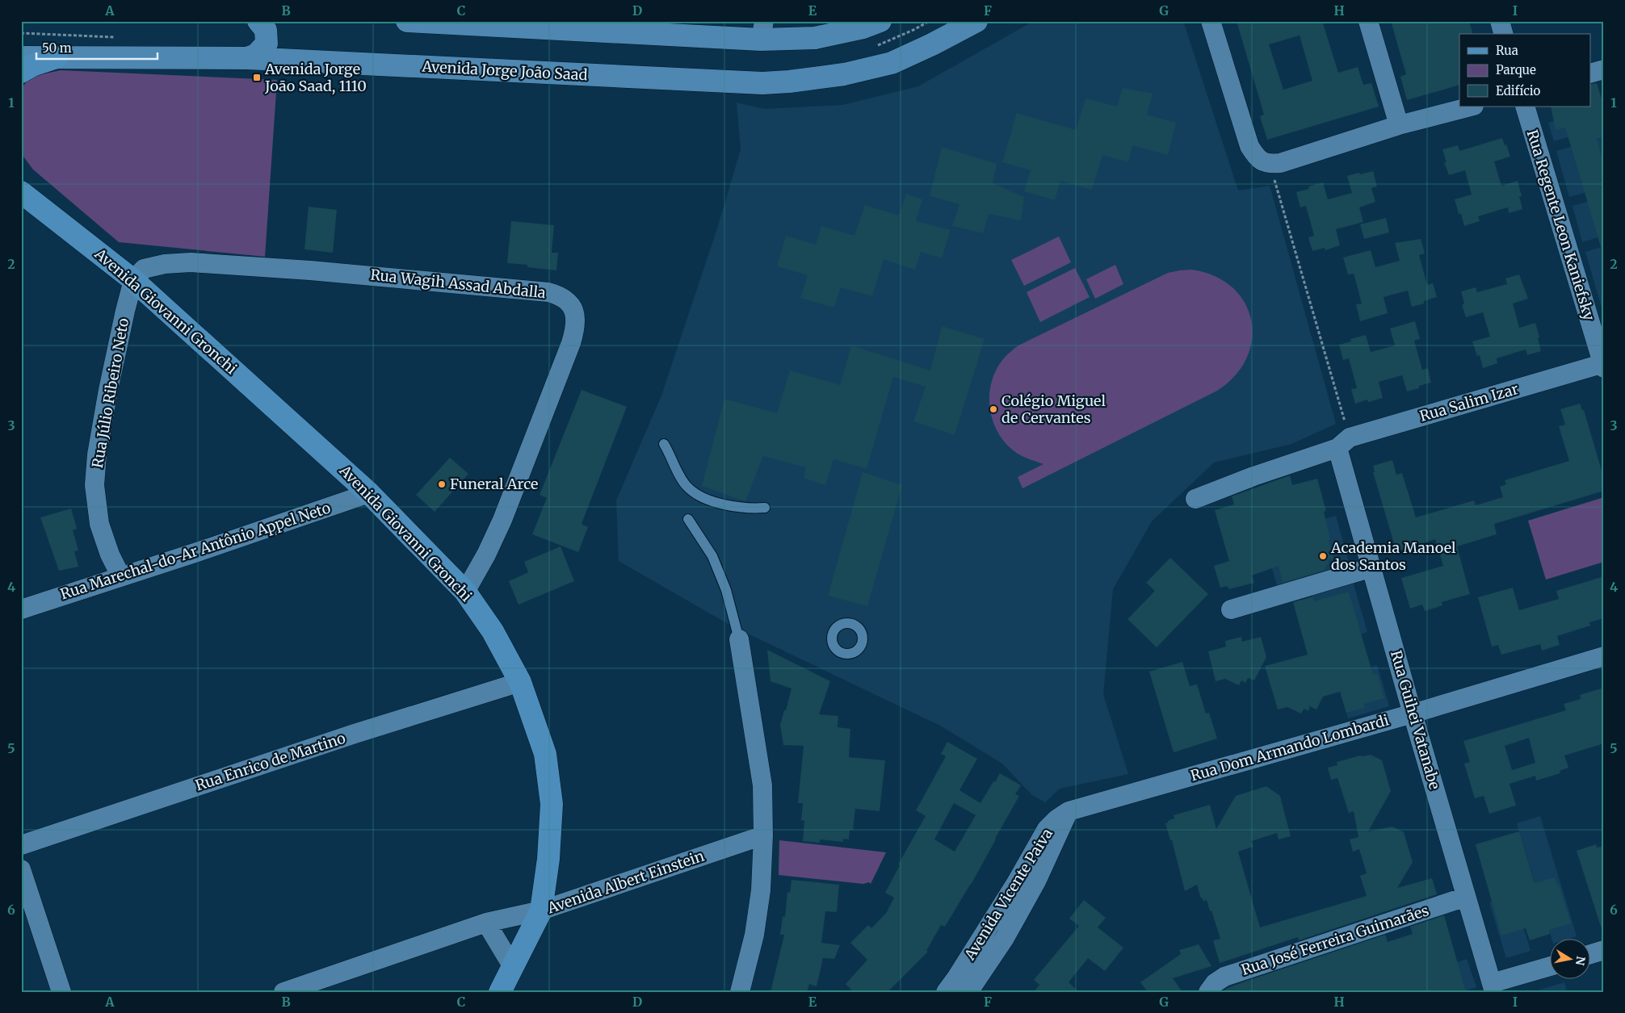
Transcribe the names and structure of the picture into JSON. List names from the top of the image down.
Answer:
{
  "streets": {
    "main road": ["Avenida Jorge João Saad", "Avenida Giovanni Gronchi"],
    "street": [
      "Rua Regente Leon Kaniefsky",
      "Rua Wagih Assad Abdalla",
      "Rua Júlio Ribeiro Neto",
      "Rua Salim Izar",
      "Rua Marechal-do-Ar Antônio Appel Neto",
      "Rua Guihei Vatanabe",
      "Rua Dom Armando Lombardi",
      "Rua Enrico de Martino",
      "Avenida Albert Einstein",
      "Avenida Vicente Paiva",
      "Rua José Ferreira Guimarães"
    ]
  },
  "crossings": [
    ["Rua Regente Leon Kaniefsky", "Rua Salim Izar"],
    ["Rua Wagih Assad Abdalla", "Avenida Giovanni Gronchi"],
    ["Rua Wagih Assad Abdalla", "Rua Júlio Ribeiro Neto"],
    ["Avenida Giovanni Gronchi", "Rua Júlio Ribeiro Neto"],
    ["Avenida Giovanni Gronchi", "Rua Marechal-do-Ar Antônio Appel Neto"],
    ["Avenida Giovanni Gronchi", "Rua Enrico de Martino"],
    ["Avenida Giovanni Gronchi", "Avenida Albert Einstein"],
    ["Rua Júlio Ribeiro Neto", "Rua Marechal-do-Ar Antônio Appel Neto"],
    ["Rua Salim Izar", "Rua Guihei Vatanabe"],
    ["Rua Guihei Vatanabe", "Rua Dom Armando Lombardi"],
    ["Rua Guihei Vatanabe", "Rua José Ferreira Guimarães"],
    ["Rua Dom Armando Lombardi", "Avenida Vicente Paiva"]
  ],
  "places": {
    "transit": ["Avenida Jorge João Saad, 1110"],
    "other": ["Colégio Miguel de Cervantes", "Funeral Arce", "Academia Manoel dos Santos"]
  },
  "legend": ["Rua", "Parque", "Edifício"],
  "scale_bar": "50 m",
  "north": "right",
  "grid": {
    "columns": [
      "A",
      "B",
      "C",
      "D",
      "E",
      "F",
      "G",
      "H",
      "I"
    ],
    "rows": [
      "1",
      "2",
      "3",
      "4",
      "5",
      "6"
    ]
  }
}
